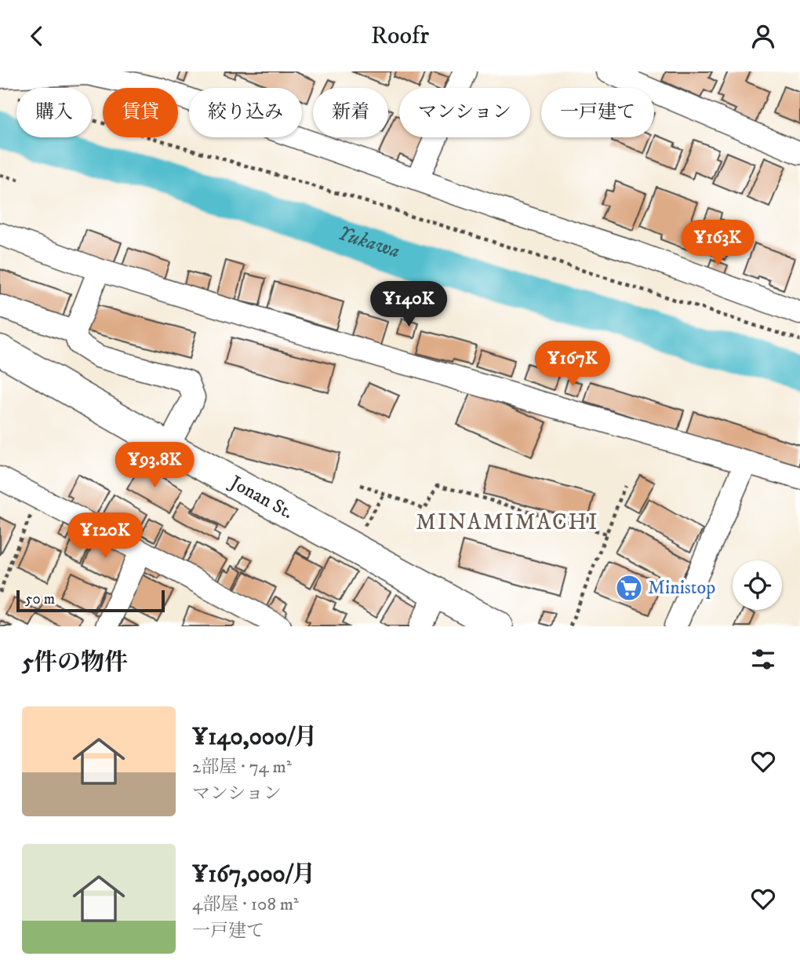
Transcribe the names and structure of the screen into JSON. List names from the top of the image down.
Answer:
{
  "streets": {
    "street": ["Jonan St."]
  },
  "districts": ["MINAMIMACHI"],
  "water": ["Yukawa"],
  "places": {
    "supermarket": ["Ministop"]
  },
  "scale_bar": "50 m",
  "page": {
    "header": "Roofr",
    "chip": [
      "購入",
      "賃貸",
      "絞り込み",
      "新着",
      "マンション",
      "一戸建て"
    ],
    "price": [
      "¥163K",
      "¥140K",
      "¥167K",
      "¥93.8K",
      "¥120K"
    ],
    "scale": "50 m",
    "heading": "5件の物件",
    "list": [
      {
        "name": "¥140,000/月",
        "note": "2部屋 · 74 m² · マンション"
      },
      {
        "name": "¥167,000/月",
        "note": "4部屋 · 108 m² · 一戸建て"
      }
    ]
  }
}
